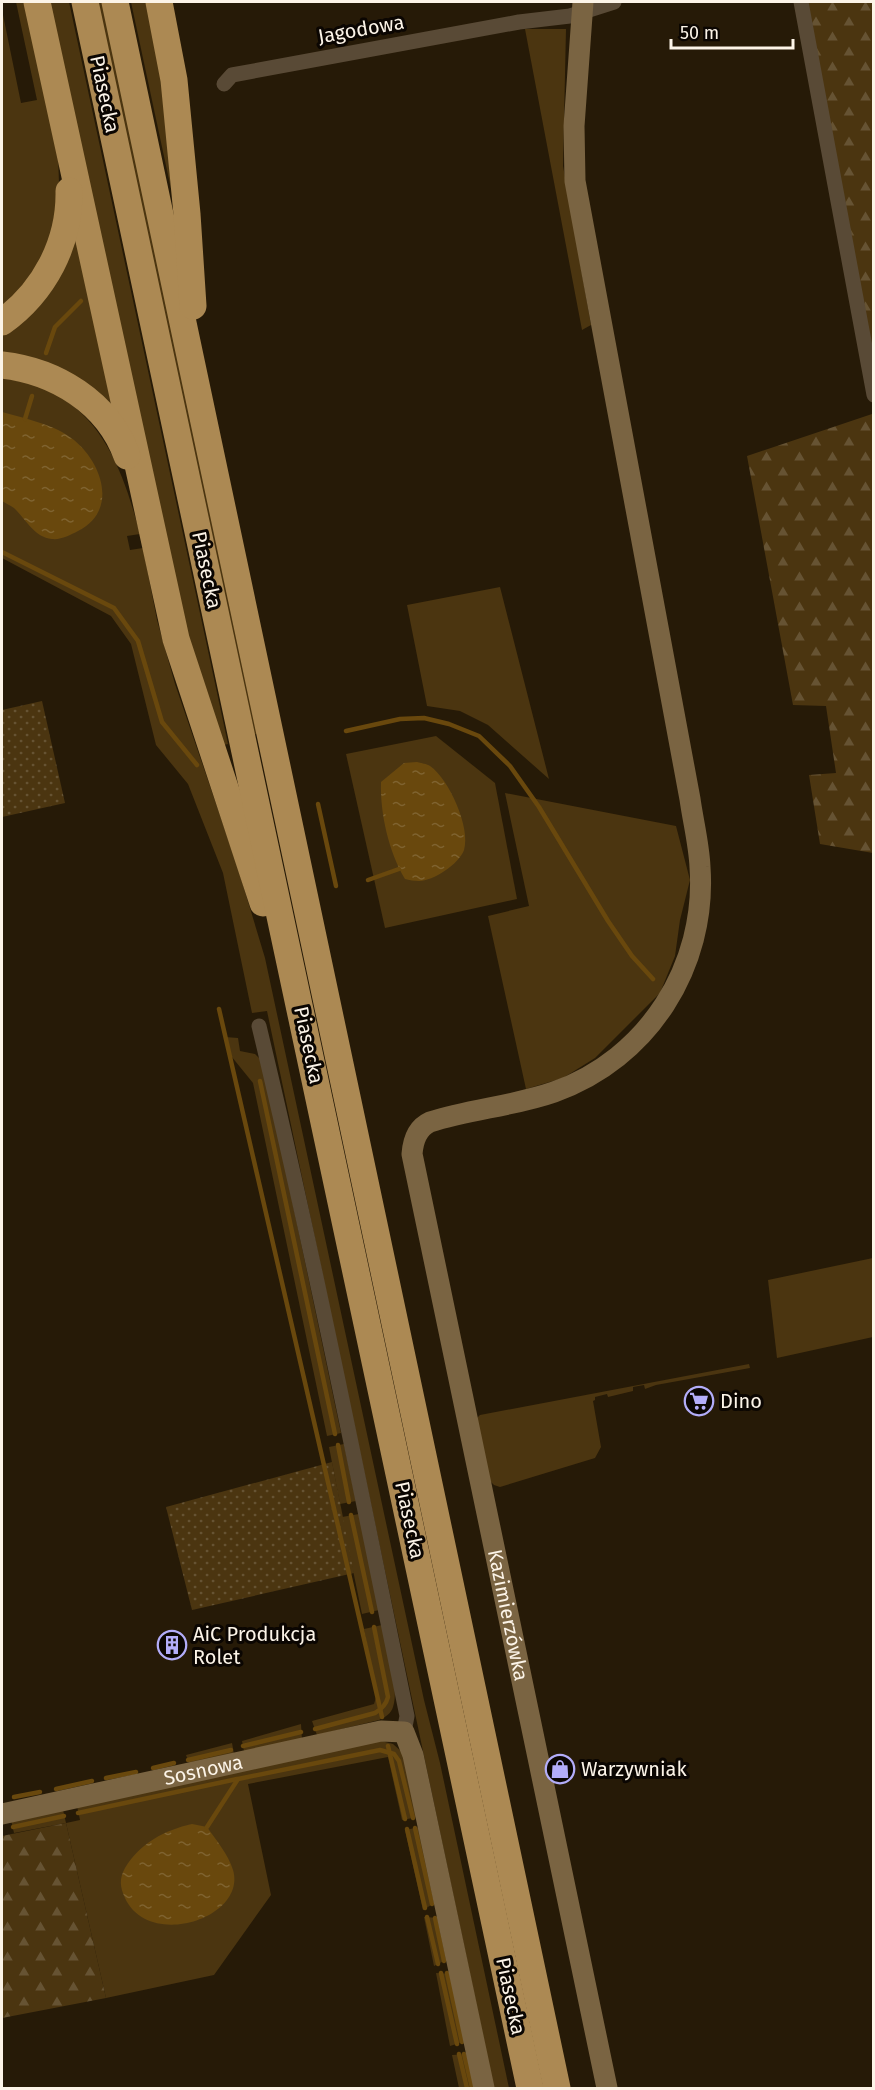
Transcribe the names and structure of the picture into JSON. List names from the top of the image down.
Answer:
{
  "streets": {
    "highway": ["Piasecka"],
    "street": ["Jagodowa", "Kazimierzówka", "Sosnowa"]
  },
  "crossings": [
    ["Jagodowa", "Kazimierzówka"]
  ],
  "places": {
    "supermarket": ["Dino"],
    "building": ["AiC Produkcja Rolet"],
    "shop": ["Warzywniak"]
  },
  "scale_bar": "50 m"
}
